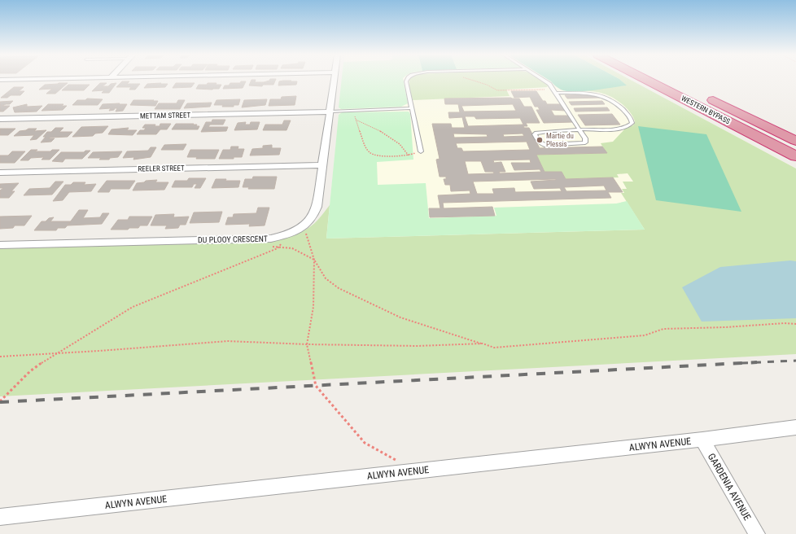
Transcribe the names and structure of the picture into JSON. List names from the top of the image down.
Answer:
{
  "streets": {
    "highway": ["WESTERN BYPASS"],
    "street": [
      "METTAM STREET",
      "REELER STREET",
      "DU PLOOY CRESCENT",
      "ALWYN AVENUE",
      "GARDENIA AVENUE"
    ]
  },
  "crossings": [
    ["METTAM STREET", "DU PLOOY CRESCENT"],
    ["REELER STREET", "DU PLOOY CRESCENT"],
    ["ALWYN AVENUE", "GARDENIA AVENUE"]
  ],
  "places": ["Martie du Plessis"]
}
